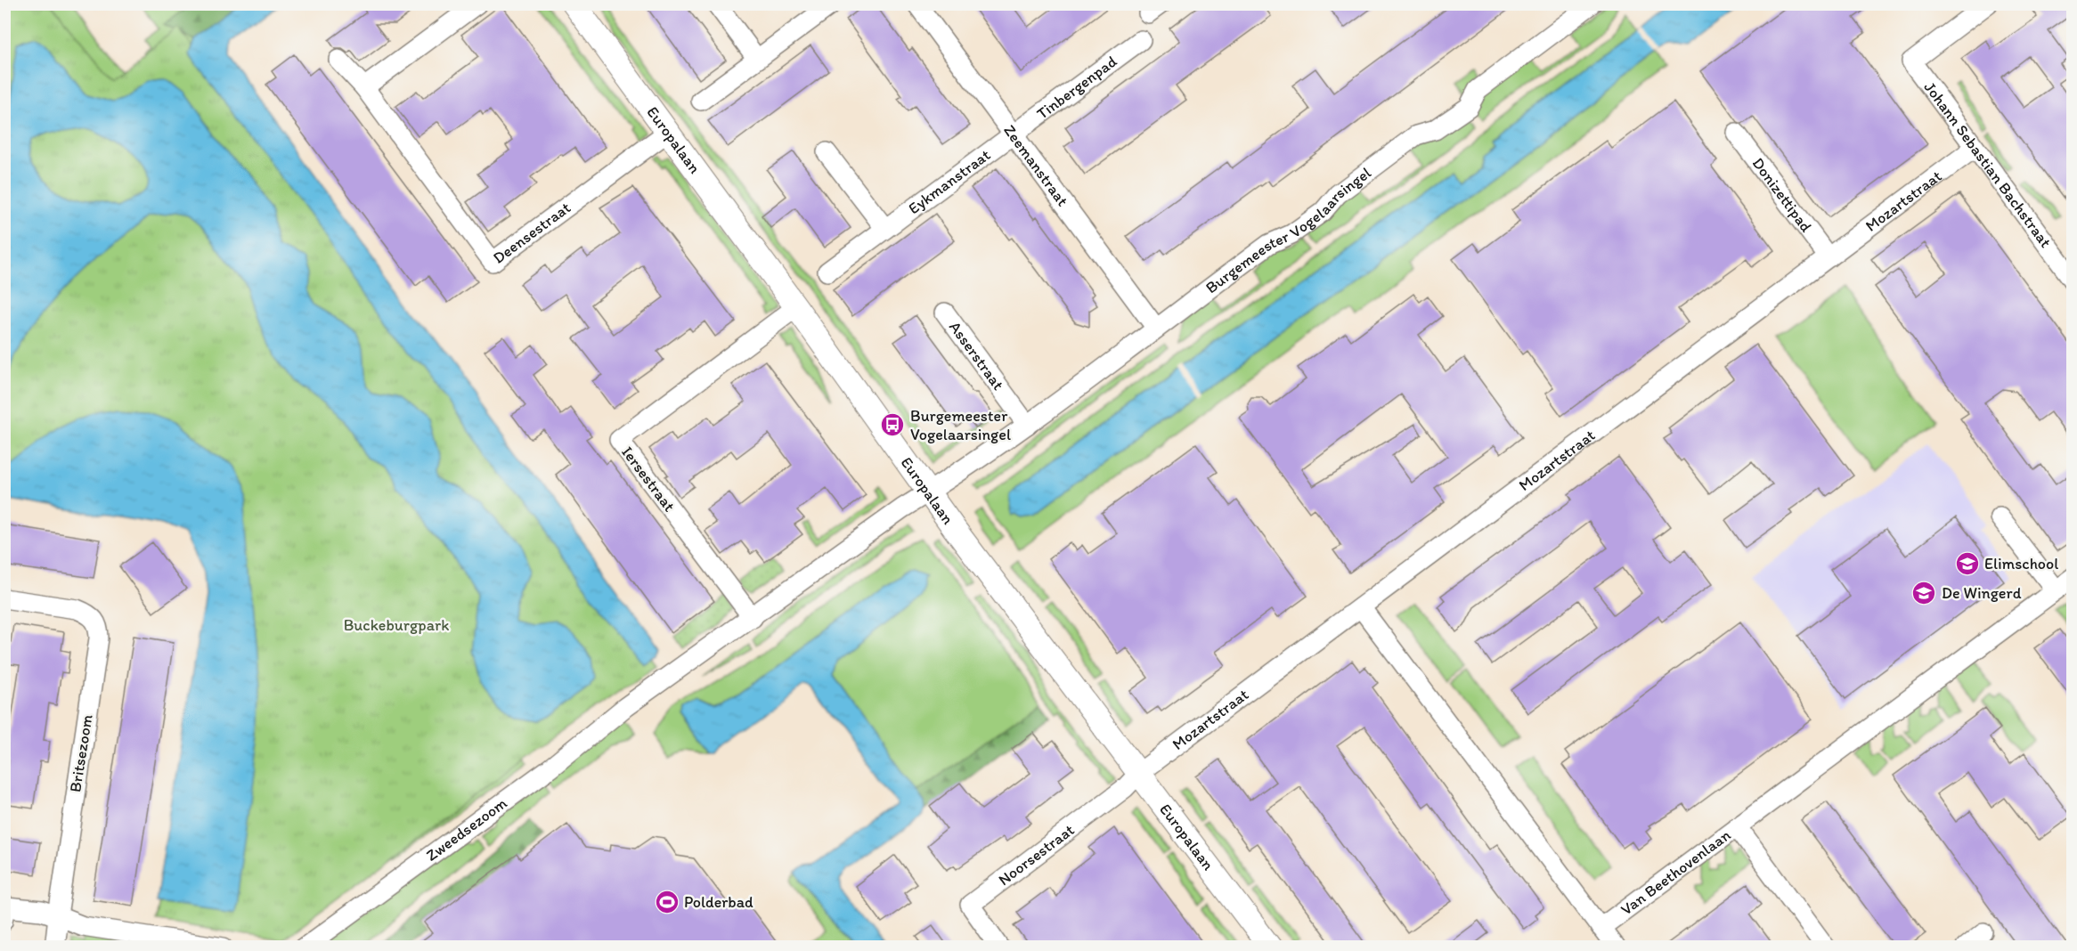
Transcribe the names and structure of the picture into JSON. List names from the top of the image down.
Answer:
{
  "streets": {
    "street": [
      "Tinbergenpad",
      "Europalaan",
      "Johann Sebastian Bachstraat",
      "Zeemanstraat",
      "Eykmanstraat",
      "Donizettipad",
      "Mozartstraat",
      "Deensestraat",
      "Burgemeester Vogelaarsingel",
      "Asserstraat",
      "Iersestraat",
      "Britsezoom",
      "Zweedsezoom",
      "Noorsestraat",
      "Van Beethovenlaan"
    ]
  },
  "crossings": [
    ["Tinbergenpad", "Zeemanstraat"],
    ["Tinbergenpad", "Eykmanstraat"],
    ["Europalaan", "Mozartstraat"],
    ["Europalaan", "Deensestraat"],
    ["Europalaan", "Burgemeester Vogelaarsingel"],
    ["Europalaan", "Iersestraat"],
    ["Europalaan", "Noorsestraat"],
    ["Johann Sebastian Bachstraat", "Mozartstraat"],
    ["Zeemanstraat", "Eykmanstraat"],
    ["Zeemanstraat", "Burgemeester Vogelaarsingel"],
    ["Donizettipad", "Mozartstraat"],
    ["Mozartstraat", "Noorsestraat"],
    ["Burgemeester Vogelaarsingel", "Asserstraat"],
    ["Iersestraat", "Zweedsezoom"]
  ],
  "parks": ["Buckeburgpark"],
  "places": {
    "bus stop": ["Burgemeester Vogelaarsingel"],
    "school or university": ["Elimschool", "De Wingerd"],
    "sports": ["Polderbad"]
  }
}
